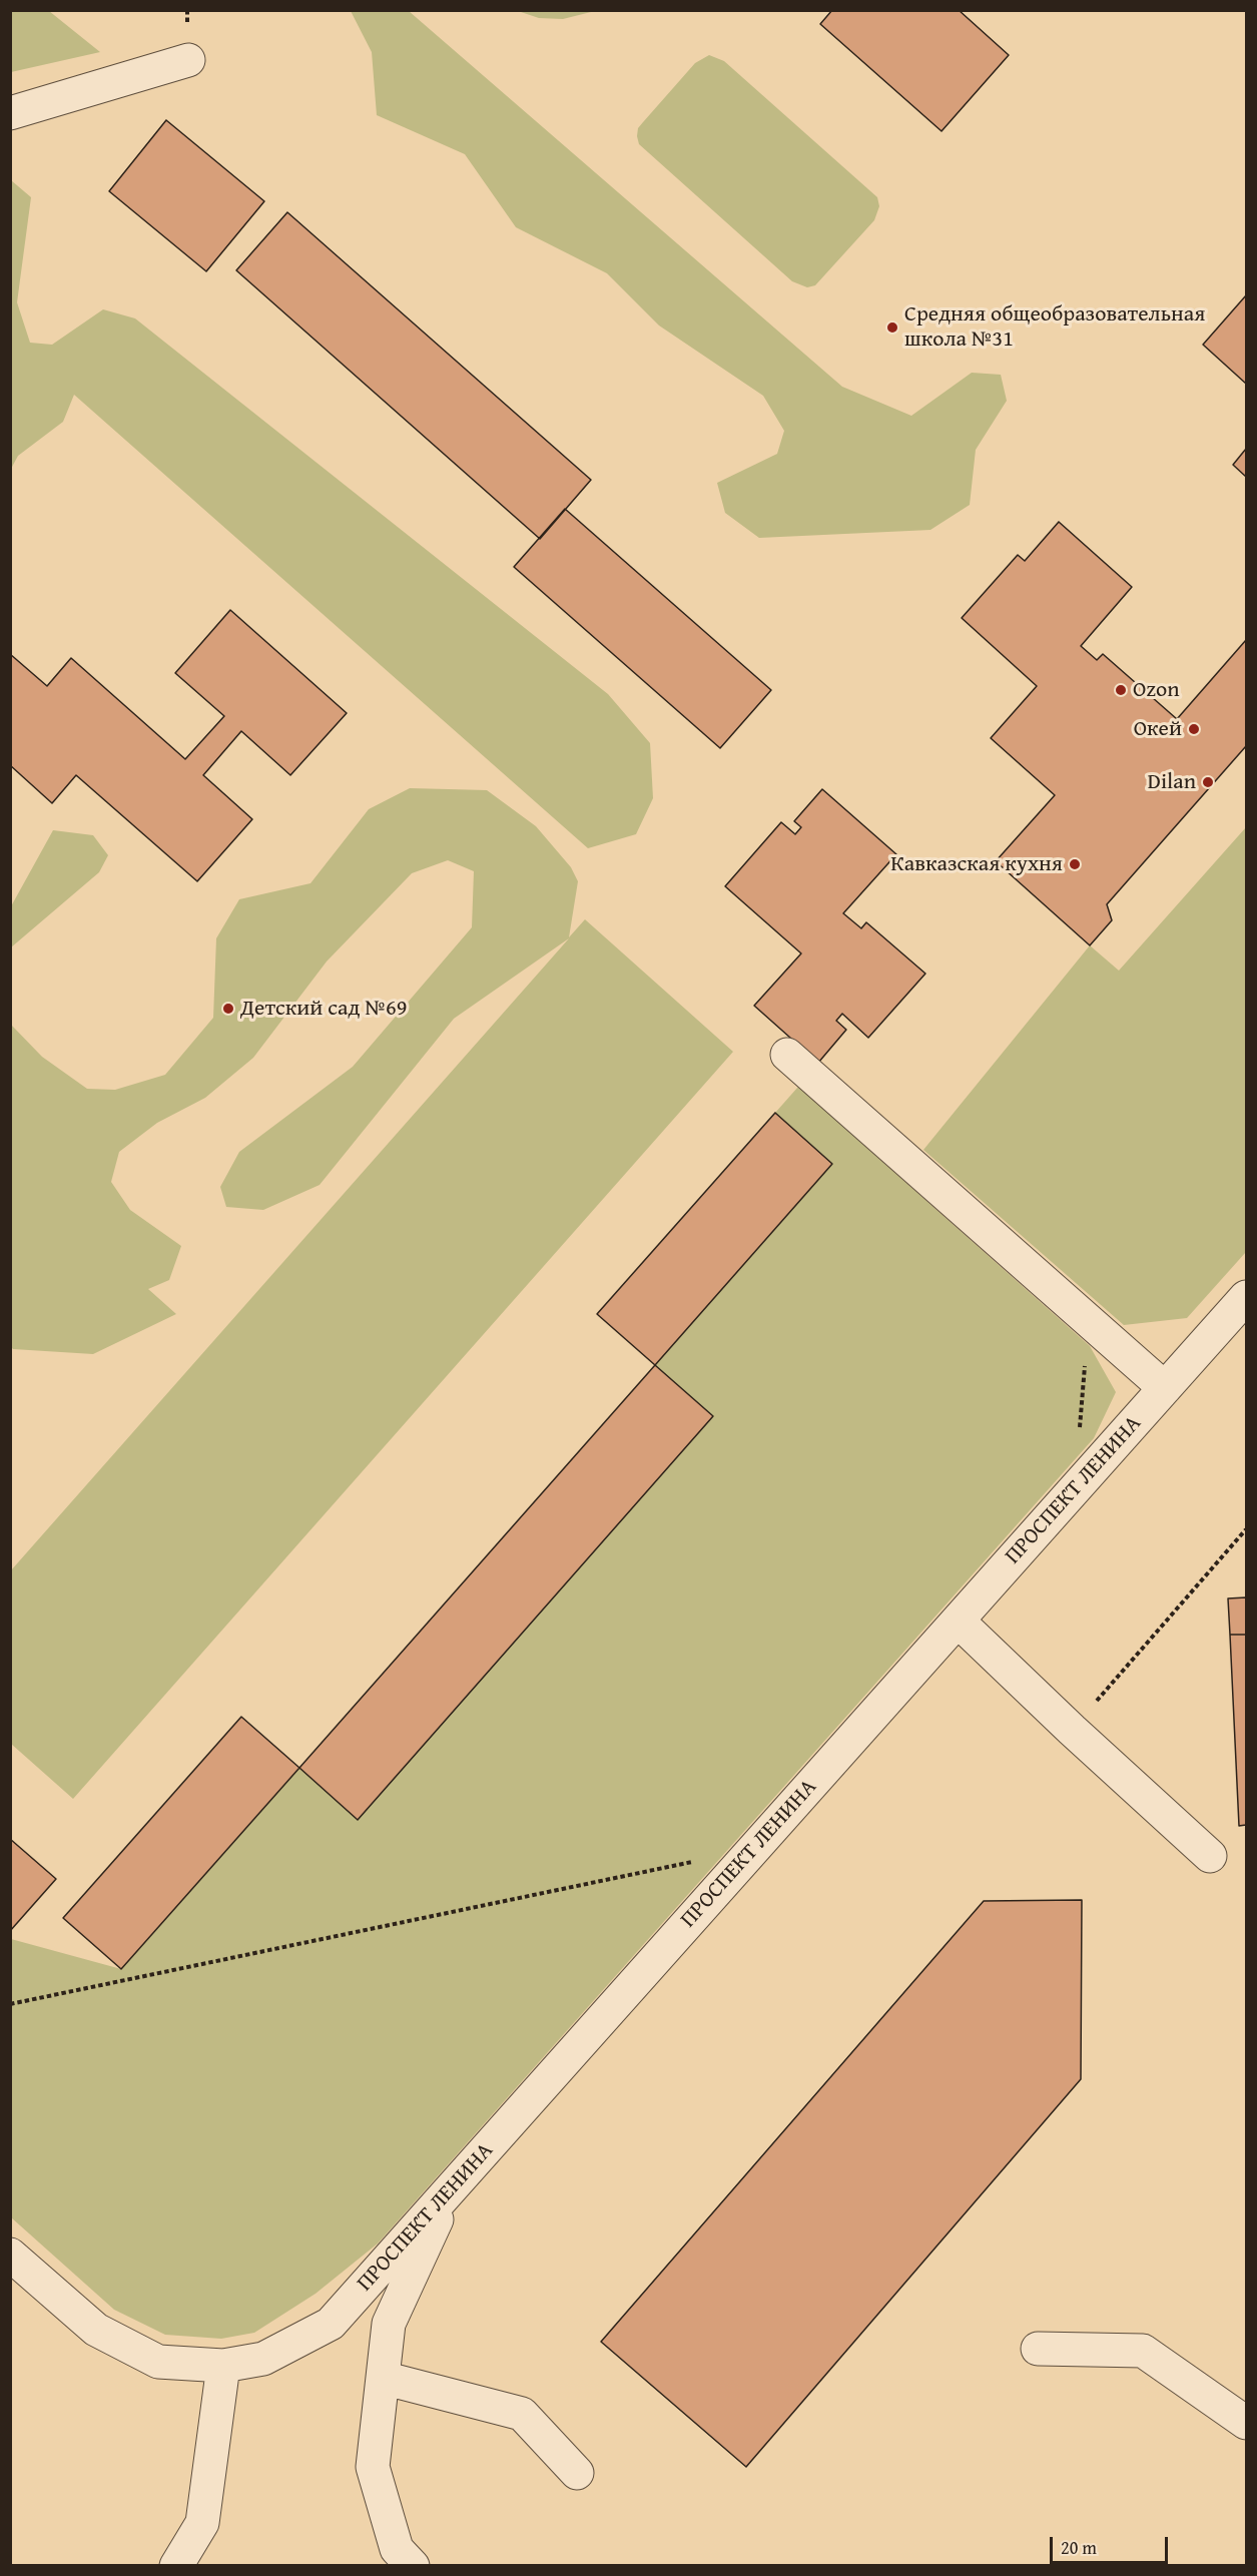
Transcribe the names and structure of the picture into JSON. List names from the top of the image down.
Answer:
{
  "streets": {
    "street": ["ПРОСПЕКТ ЛЕНИНА"]
  },
  "places": [
    "Средняя общеобразовательная школа №31",
    "Ozon",
    "Окей",
    "Dilan",
    "Кавказская кухня",
    "Детский сад №69"
  ],
  "scale_bar": "20 m"
}
